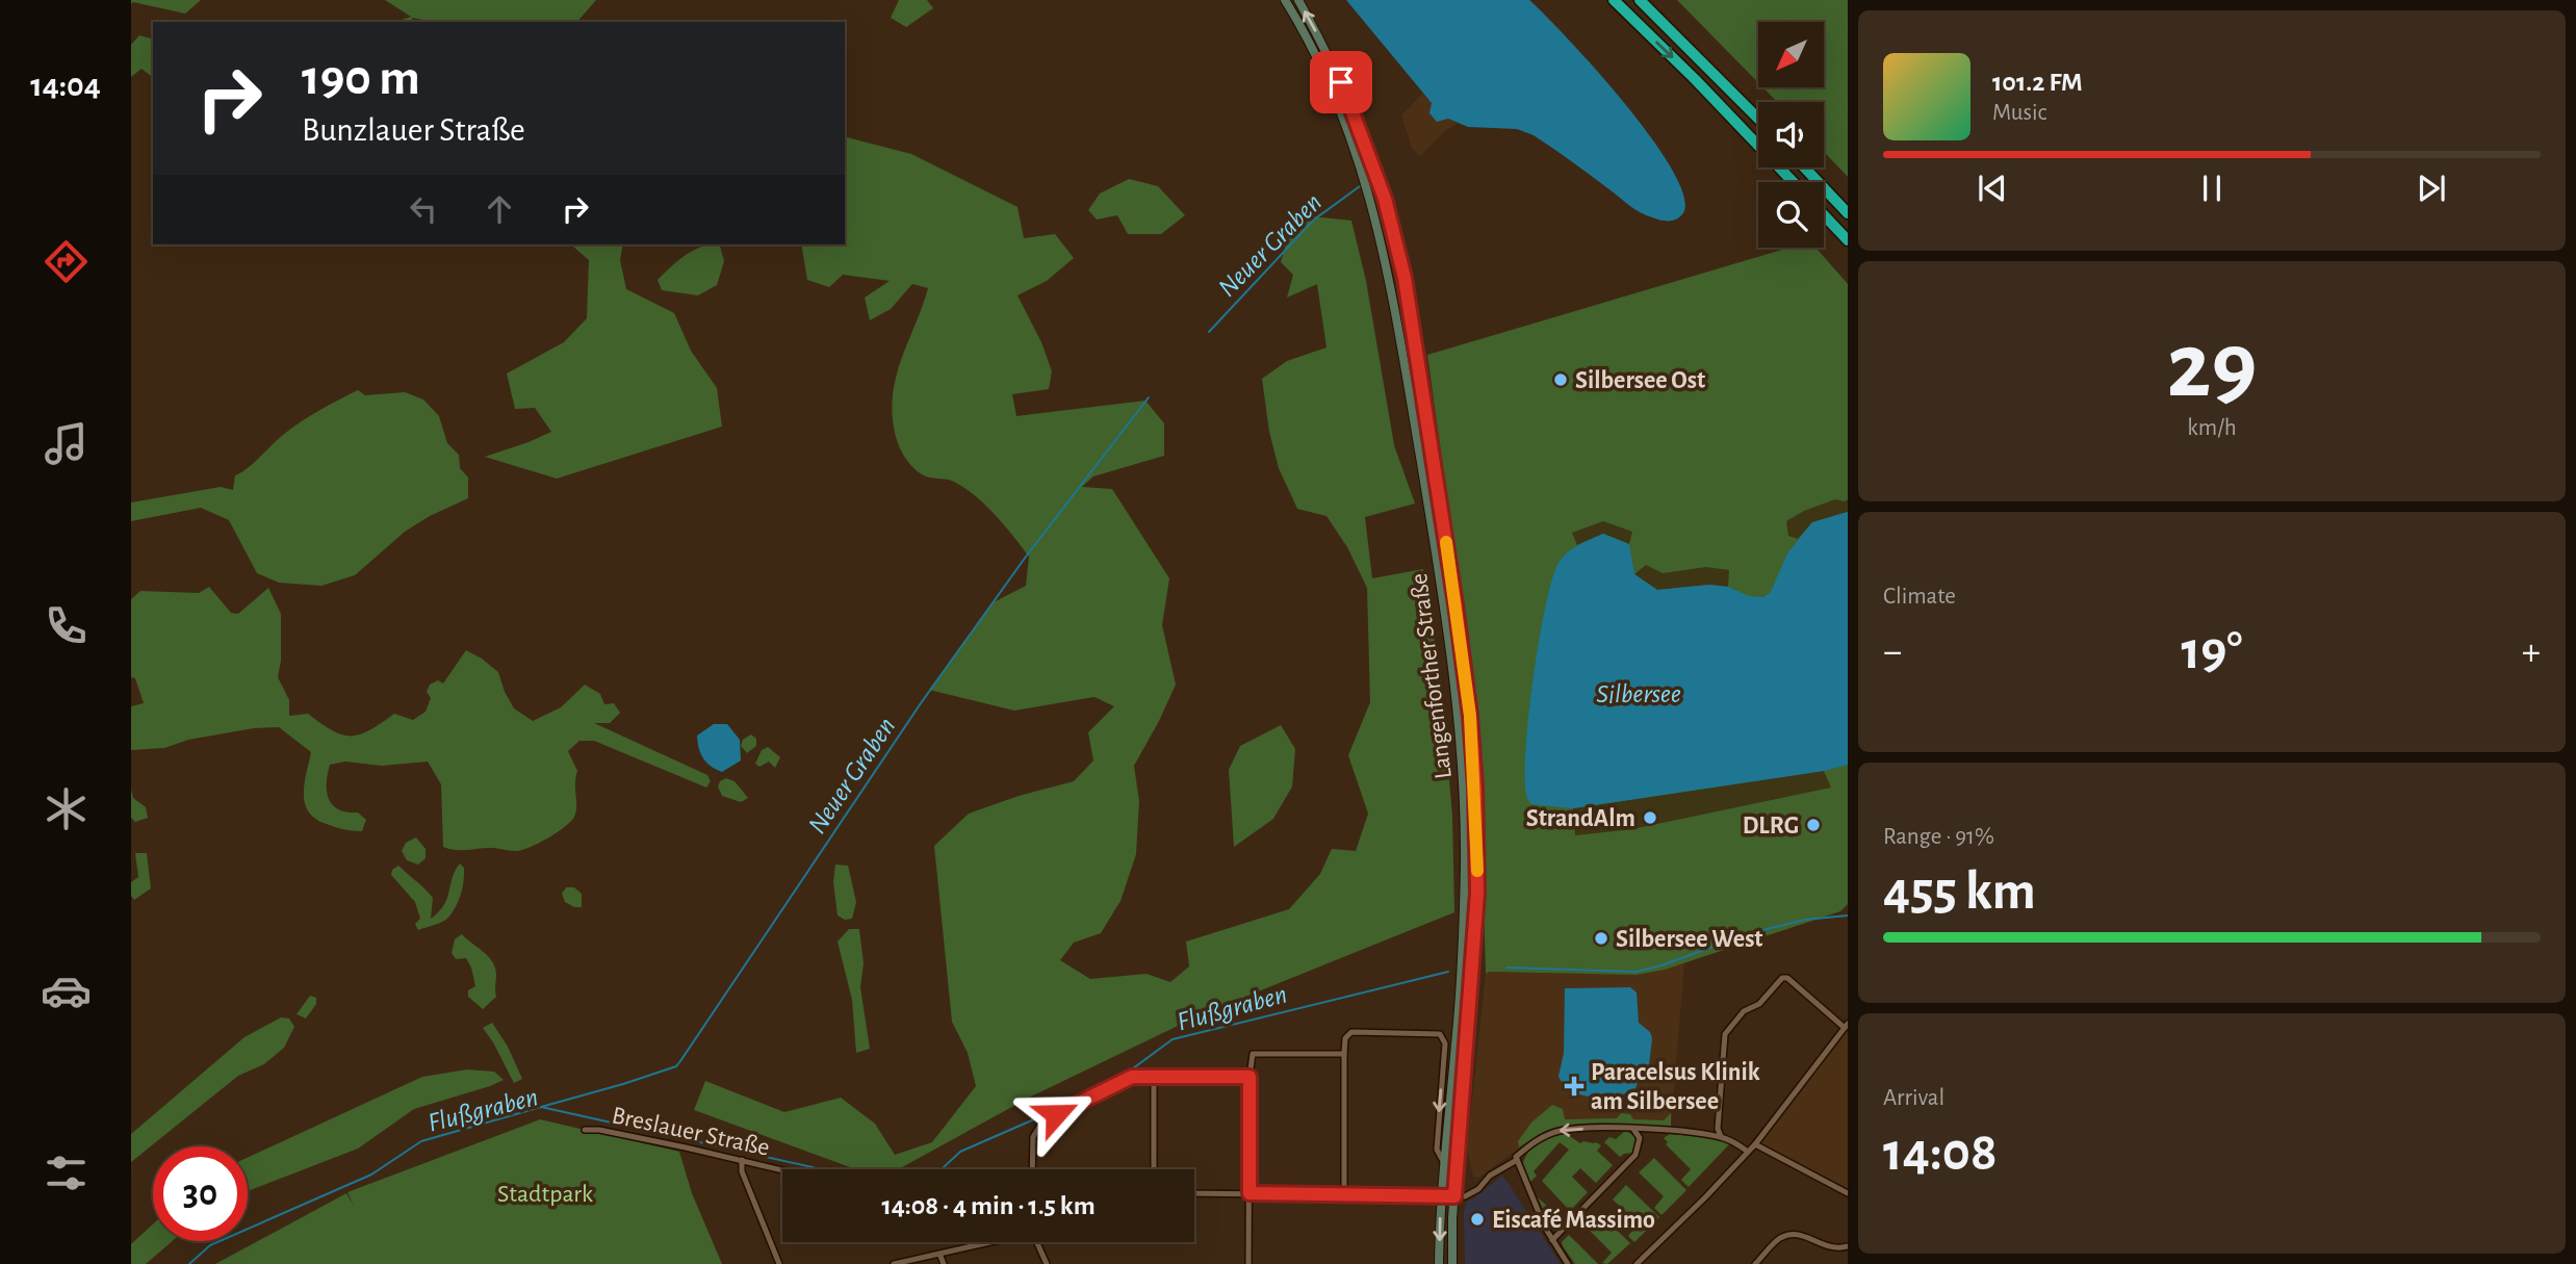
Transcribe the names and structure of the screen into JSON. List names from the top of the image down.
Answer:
{
  "streets": {
    "main road": ["Langenforther Straße"],
    "street": ["Breslauer Straße"]
  },
  "water": ["Neuer Graben", "Silbersee", "Flußgraben"],
  "parks": ["Stadtpark"],
  "places": {
    "other": [
      "Silbersee Ost",
      "StrandAlm",
      "DLRG",
      "Silbersee West",
      "Eiscafé Massimo"
    ],
    "health": ["Paracelsus Klinik am Silbersee"]
  },
  "north": "bottom left",
  "page": {
    "tabs": "14:04",
    "turn": ["190 m", "Bunzlauer Straße"],
    "song": ["101.2 FM", "Music"],
    "tile": [
      ["29", "km/h"],
      "Climate",
      ["Range · 91%", "455 km"],
      ["Arrival", "14:08"]
    ],
    "heat": ["−", "19°", "+"],
    "limit": "30",
    "trip": "14:08 · 4 min · 1.5 km"
  }
}
